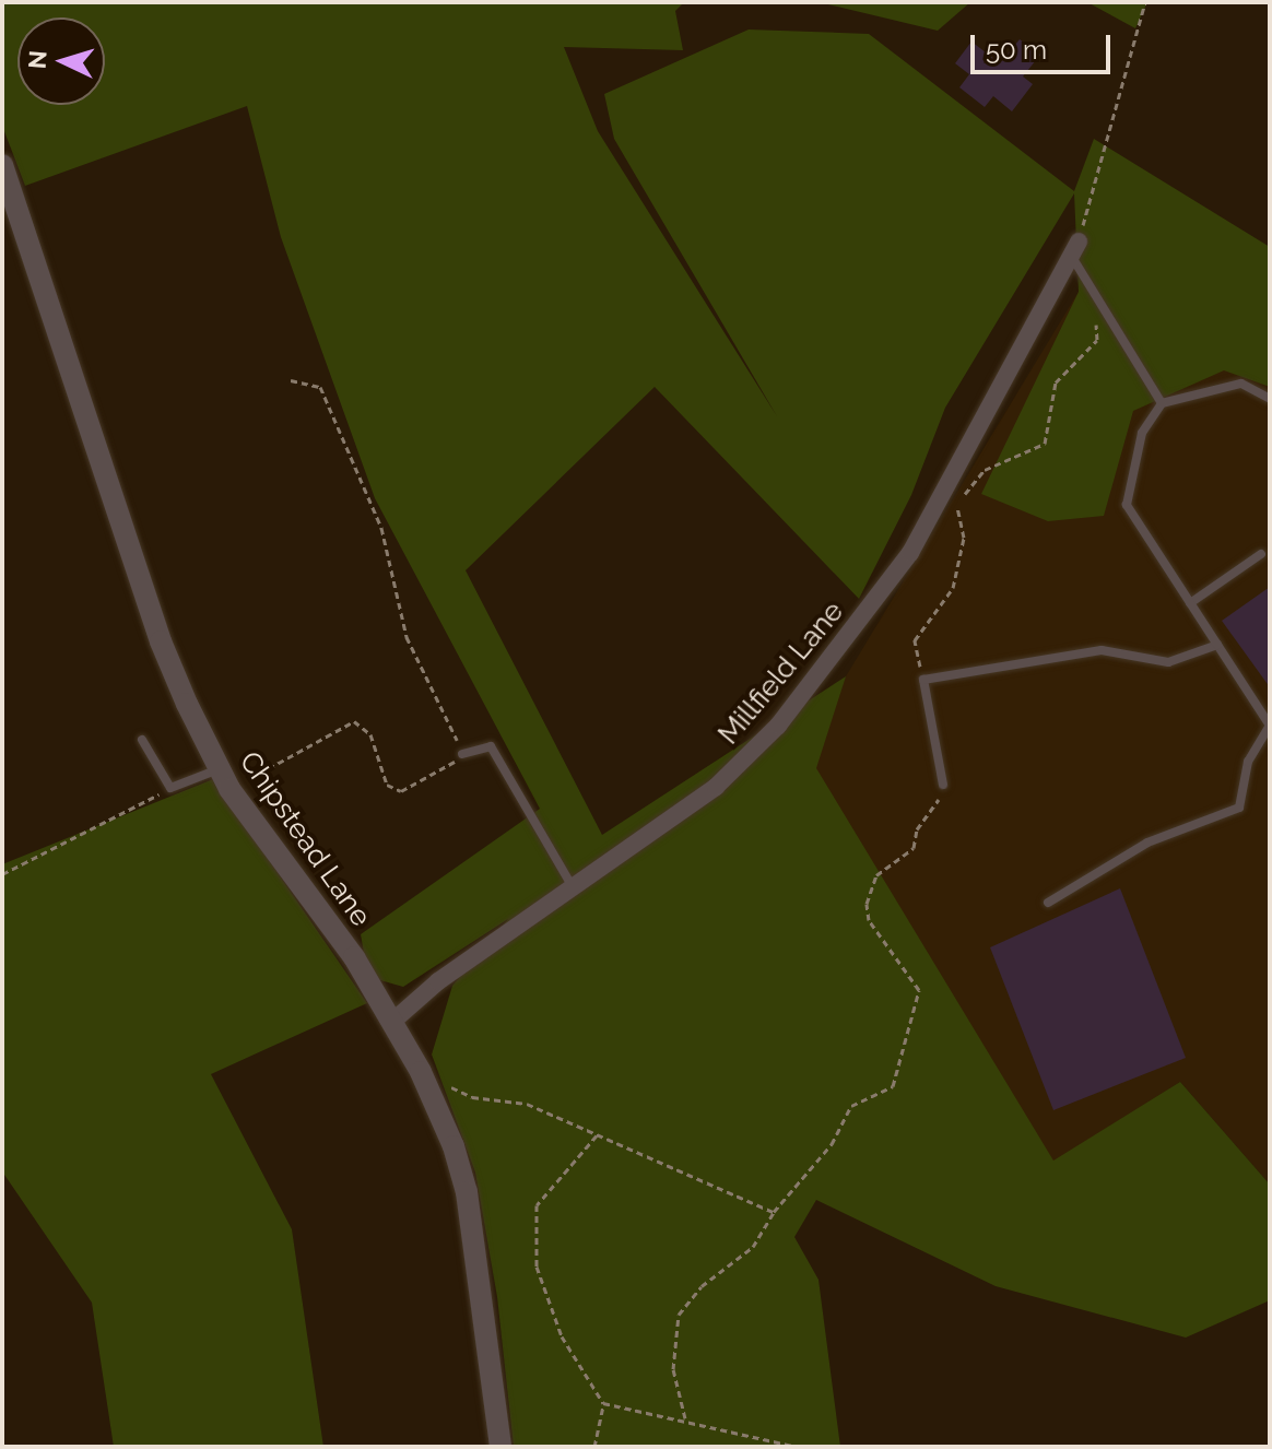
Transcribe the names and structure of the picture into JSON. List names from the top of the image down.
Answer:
{
  "streets": {
    "street": ["Millfield Lane", "Chipstead Lane"]
  },
  "crossings": [
    ["Millfield Lane", "Chipstead Lane"]
  ],
  "scale_bar": "50 m",
  "north": "left"
}
